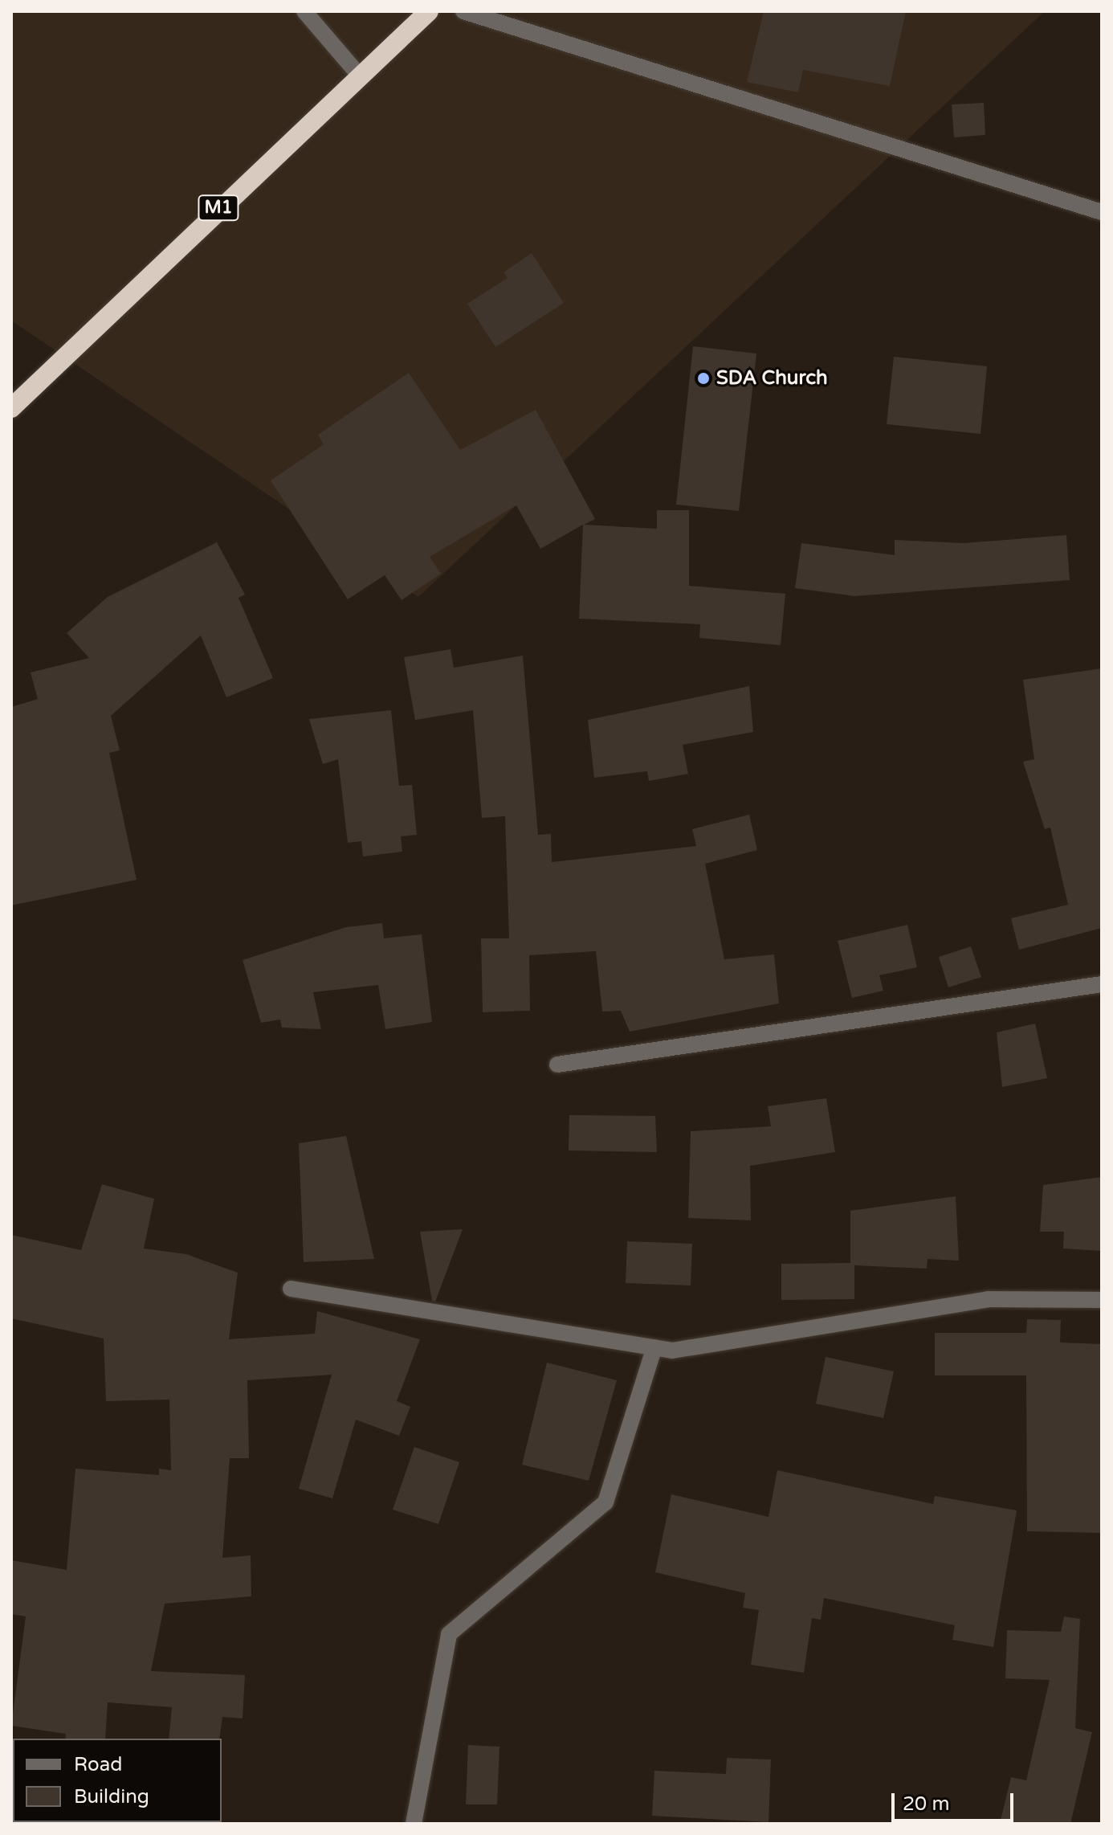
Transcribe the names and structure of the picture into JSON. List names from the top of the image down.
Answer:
{
  "streets": {
    "highway": ["M1"]
  },
  "places": ["SDA Church"],
  "legend": ["Road", "Building"],
  "scale_bar": "20 m"
}
